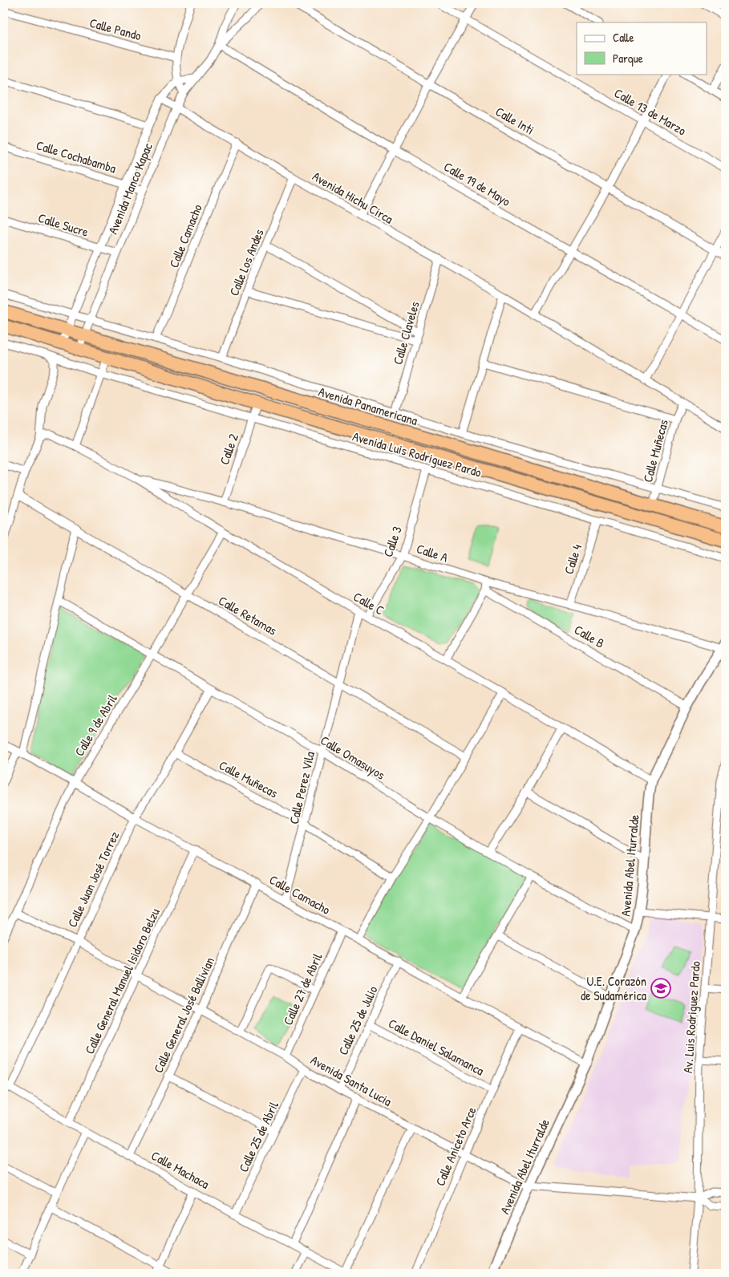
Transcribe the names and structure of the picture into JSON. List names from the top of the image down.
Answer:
{
  "streets": {
    "highway": ["Avenida Panamericana"],
    "street": [
      "Calle Pando",
      "Calle 13 de Marzo",
      "Calle Inti",
      "Calle Cochabamba",
      "Calle 19 de Mayo",
      "Avenida Manco Kapac",
      "Avenida Hichu Circa",
      "Calle Sucre",
      "Calle Camacho",
      "Calle Los Andes",
      "Calle Claveles",
      "Calle 2",
      "Calle Muñecas",
      "Avenida Luis Rodriguez Pardo",
      "Calle 3",
      "Calle A",
      "Calle 4",
      "Calle C",
      "Calle Retamas",
      "Calle B",
      "Calle 9 de Abril",
      "Calle Omasuyos",
      "Calle Perez Vila",
      "Avenida Abel Iturralde",
      "Calle Juan José Torrez",
      "Calle General Manuel Isidoro Belzu",
      "Calle 27 de Abril",
      "Calle General José Ballivian",
      "Av. Luis Rodriguez Pardo",
      "Calle 25 de Julio",
      "Calle Daniel Salamanca",
      "Avenida Santa Lucia",
      "Calle 25 de Abril",
      "Calle Aniceto Arce",
      "Calle Machaca"
    ]
  },
  "crossings": [
    ["Calle Cochabamba", "Avenida Manco Kapac"],
    ["Calle 19 de Mayo", "Avenida Manco Kapac"],
    ["Avenida Manco Kapac", "Avenida Hichu Circa"],
    ["Avenida Manco Kapac", "Calle Sucre"],
    ["Avenida Manco Kapac", "Avenida Panamericana"],
    ["Avenida Hichu Circa", "Calle Camacho"],
    ["Avenida Hichu Circa", "Calle Los Andes"],
    ["Avenida Hichu Circa", "Calle Claveles"],
    ["Avenida Hichu Circa", "Calle Muñecas"],
    ["Calle Camacho", "Avenida Panamericana"],
    ["Calle Camacho", "Calle 9 de Abril"],
    ["Calle Camacho", "Calle Perez Vila"],
    ["Calle Camacho", "Avenida Abel Iturralde"],
    ["Calle Camacho", "Calle Juan José Torrez"],
    ["Calle Camacho", "Calle General Manuel Isidoro Belzu"],
    ["Calle Camacho", "Calle 27 de Abril"],
    ["Calle Camacho", "Calle General José Ballivian"],
    ["Calle Camacho", "Calle 25 de Julio"],
    ["Calle Camacho", "Calle Aniceto Arce"],
    ["Calle Los Andes", "Avenida Panamericana"],
    ["Calle Claveles", "Avenida Panamericana"],
    ["Avenida Panamericana", "Calle Muñecas"],
    ["Calle 2", "Avenida Luis Rodriguez Pardo"],
    ["Calle 2", "Calle A"],
    ["Calle Muñecas", "Calle Perez Vila"],
    ["Calle Muñecas", "Calle Juan José Torrez"],
    ["Avenida Luis Rodriguez Pardo", "Calle 3"],
    ["Avenida Luis Rodriguez Pardo", "Calle 4"],
    ["Calle 3", "Calle A"],
    ["Calle 3", "Calle C"],
    ["Calle A", "Calle 4"],
    ["Calle A", "Calle C"],
    ["Calle A", "Calle B"],
    ["Calle A", "Avenida Abel Iturralde"],
    ["Calle C", "Calle 9 de Abril"],
    ["Calle C", "Calle Perez Vila"],
    ["Calle C", "Avenida Abel Iturralde"],
    ["Calle Retamas", "Calle 9 de Abril"],
    ["Calle Retamas", "Calle Perez Vila"],
    ["Calle B", "Avenida Abel Iturralde"],
    ["Calle 9 de Abril", "Calle Omasuyos"],
    ["Calle 9 de Abril", "Avenida Santa Lucia"],
    ["Calle Omasuyos", "Calle Perez Vila"],
    ["Calle Omasuyos", "Avenida Abel Iturralde"],
    ["Calle Omasuyos", "Calle Juan José Torrez"],
    ["Avenida Abel Iturralde", "Avenida Santa Lucia"],
    ["Calle Juan José Torrez", "Avenida Santa Lucia"],
    ["Calle Juan José Torrez", "Calle Machaca"],
    ["Calle General Manuel Isidoro Belzu", "Avenida Santa Lucia"],
    ["Calle General Manuel Isidoro Belzu", "Calle Machaca"],
    ["Calle 27 de Abril", "Avenida Santa Lucia"],
    ["Calle General José Ballivian", "Avenida Santa Lucia"],
    ["Calle General José Ballivian", "Calle Machaca"],
    ["Av. Luis Rodriguez Pardo", "Avenida Santa Lucia"],
    ["Calle 25 de Julio", "Calle Daniel Salamanca"],
    ["Calle 25 de Julio", "Avenida Santa Lucia"],
    ["Calle Daniel Salamanca", "Calle Aniceto Arce"],
    ["Avenida Santa Lucia", "Calle 25 de Abril"],
    ["Avenida Santa Lucia", "Calle Aniceto Arce"],
    ["Calle 25 de Abril", "Calle Machaca"]
  ],
  "places": {
    "school or university": ["U.E. Corazón de Sudamérica"]
  },
  "legend": ["Calle", "Parque"]
}
